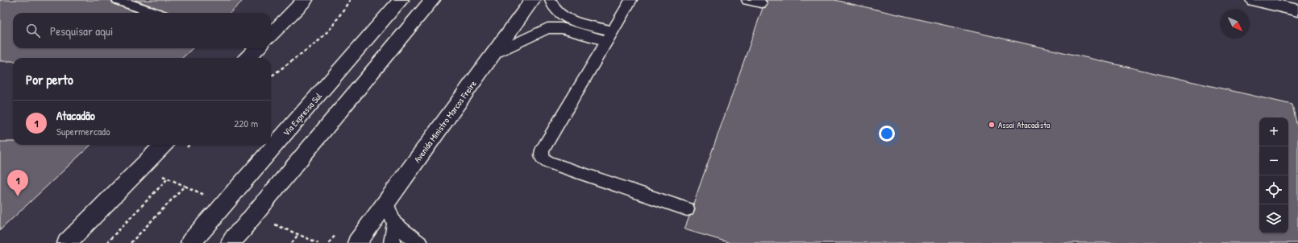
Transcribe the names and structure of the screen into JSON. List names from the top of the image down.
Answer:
{
  "streets": {
    "main road": ["Via Expressa Sul", "Avenida Ministro Marcos Freire"]
  },
  "places": ["Assaí Atacadista"],
  "north": "bottom right",
  "page": {
    "search": "Pesquisar aqui",
    "heading": "Por perto",
    "list": [
      {
        "mark": "1",
        "name": "Atacadão",
        "note": "Supermercado",
        "value": "220 m"
      }
    ],
    "map_buttons": ["+", "−"],
    "pins": "1"
  }
}
